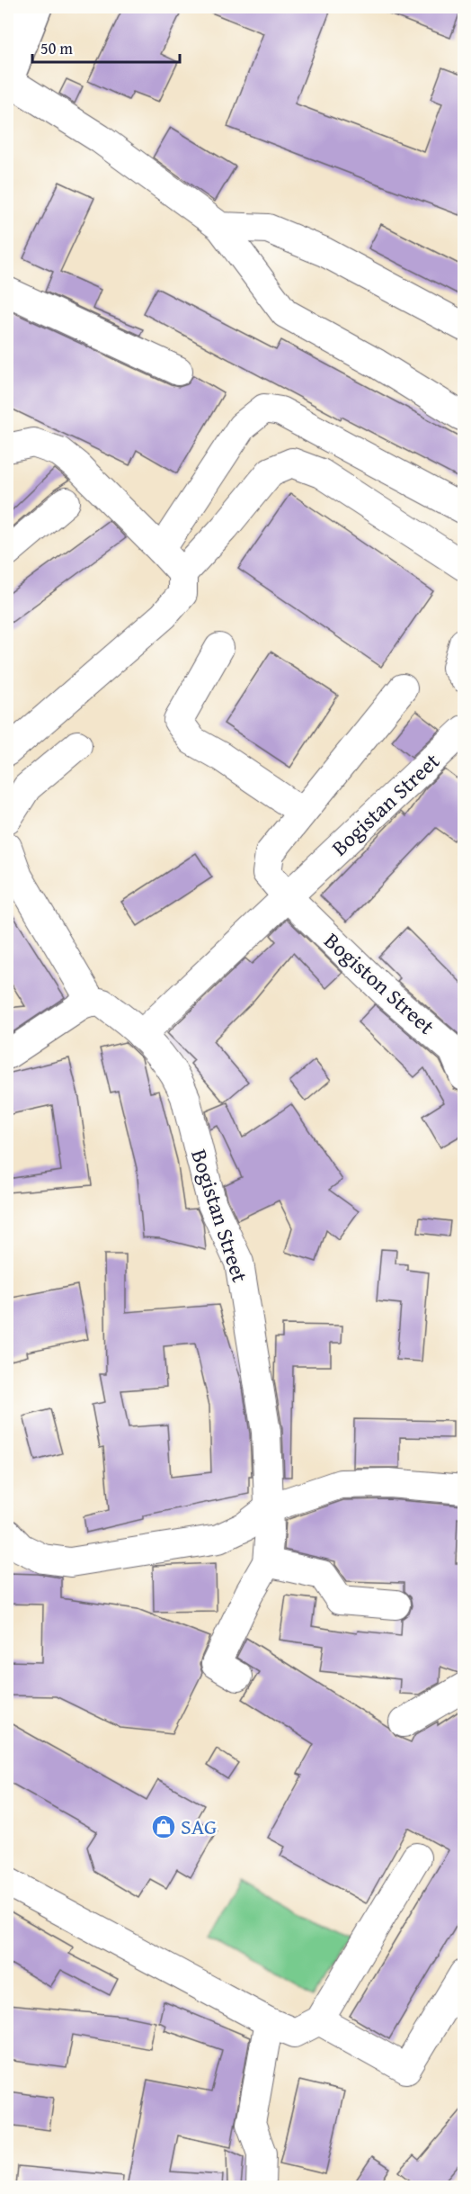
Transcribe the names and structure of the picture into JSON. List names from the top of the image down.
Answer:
{
  "streets": {
    "street": ["Bogistan Street", "Bogiston Street"]
  },
  "crossings": [
    ["Bogistan Street", "Bogiston Street"]
  ],
  "places": {
    "shop": ["SAG"]
  },
  "scale_bar": "50 m"
}
